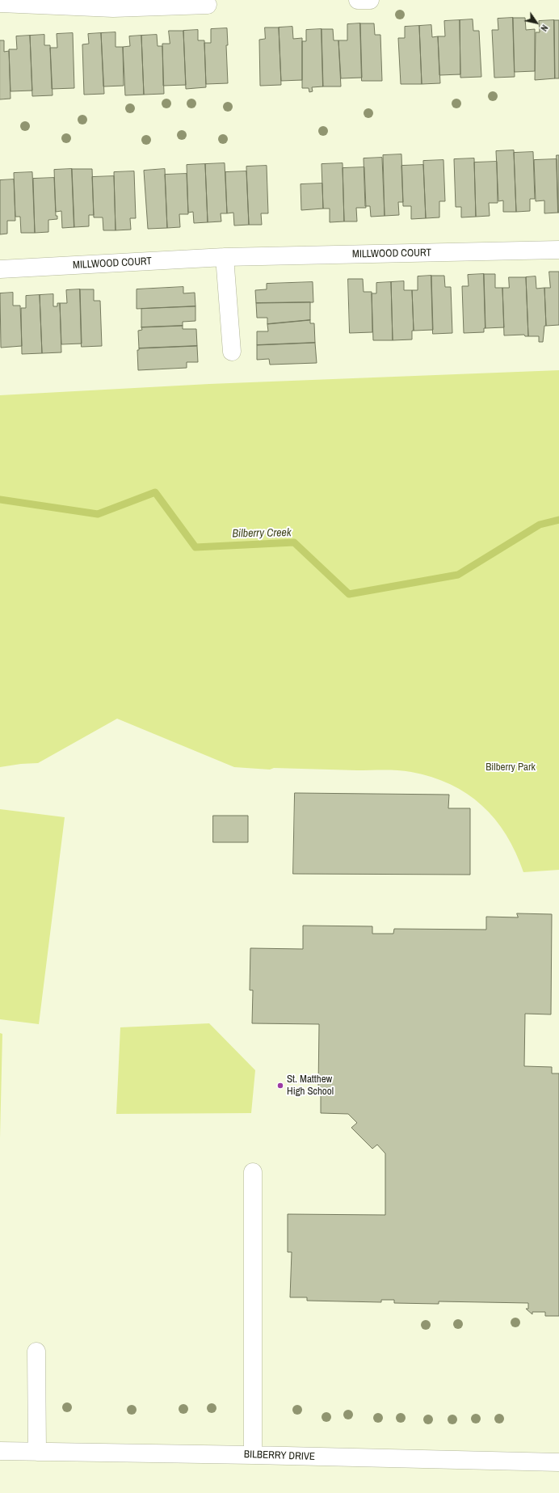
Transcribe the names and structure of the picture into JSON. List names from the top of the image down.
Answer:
{
  "streets": {
    "street": ["MILLWOOD COURT", "BILBERRY DRIVE"]
  },
  "water": ["Bilberry Creek"],
  "parks": ["Bilberry Park"],
  "places": ["St. Matthew High School"],
  "north": "bottom right"
}
